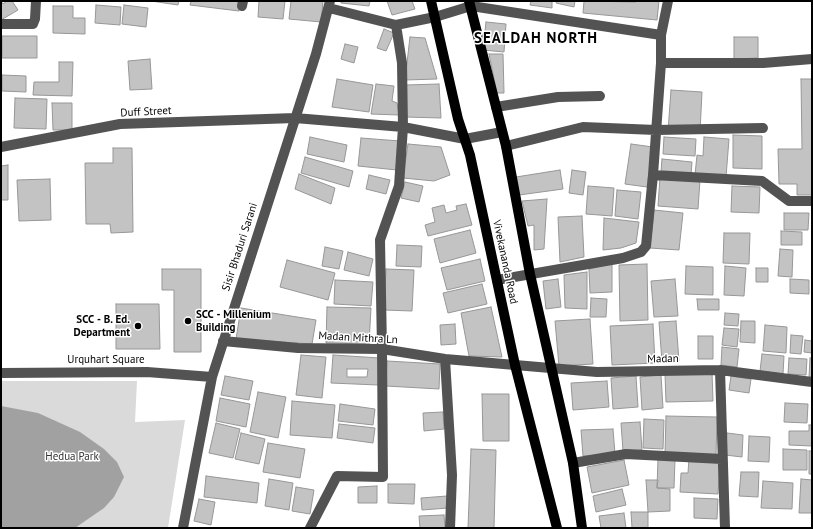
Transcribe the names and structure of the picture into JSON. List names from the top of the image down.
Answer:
{
  "streets": {
    "main road": ["Vivekananda Road"],
    "street": [
      "Duff Street",
      "Sisir Bhaduri Sarani",
      "Madan Mithra Ln",
      "Madan",
      "Urquhart Square"
    ]
  },
  "crossings": [
    ["Duff Street", "Sisir Bhaduri Sarani"],
    ["Duff Street", "Vivekananda Road"],
    ["Sisir Bhaduri Sarani", "Madan Mithra Ln"],
    ["Sisir Bhaduri Sarani", "Urquhart Square"],
    ["Vivekananda Road", "Madan Mithra Ln"],
    ["Vivekananda Road", "Madan"],
    ["Madan Mithra Ln", "Madan"]
  ],
  "districts": ["SEALDAH NORTH"],
  "parks": ["Hedua Park"],
  "places": ["SCC - Millenium Building", "SCC - B. Ed. Department"]
}
